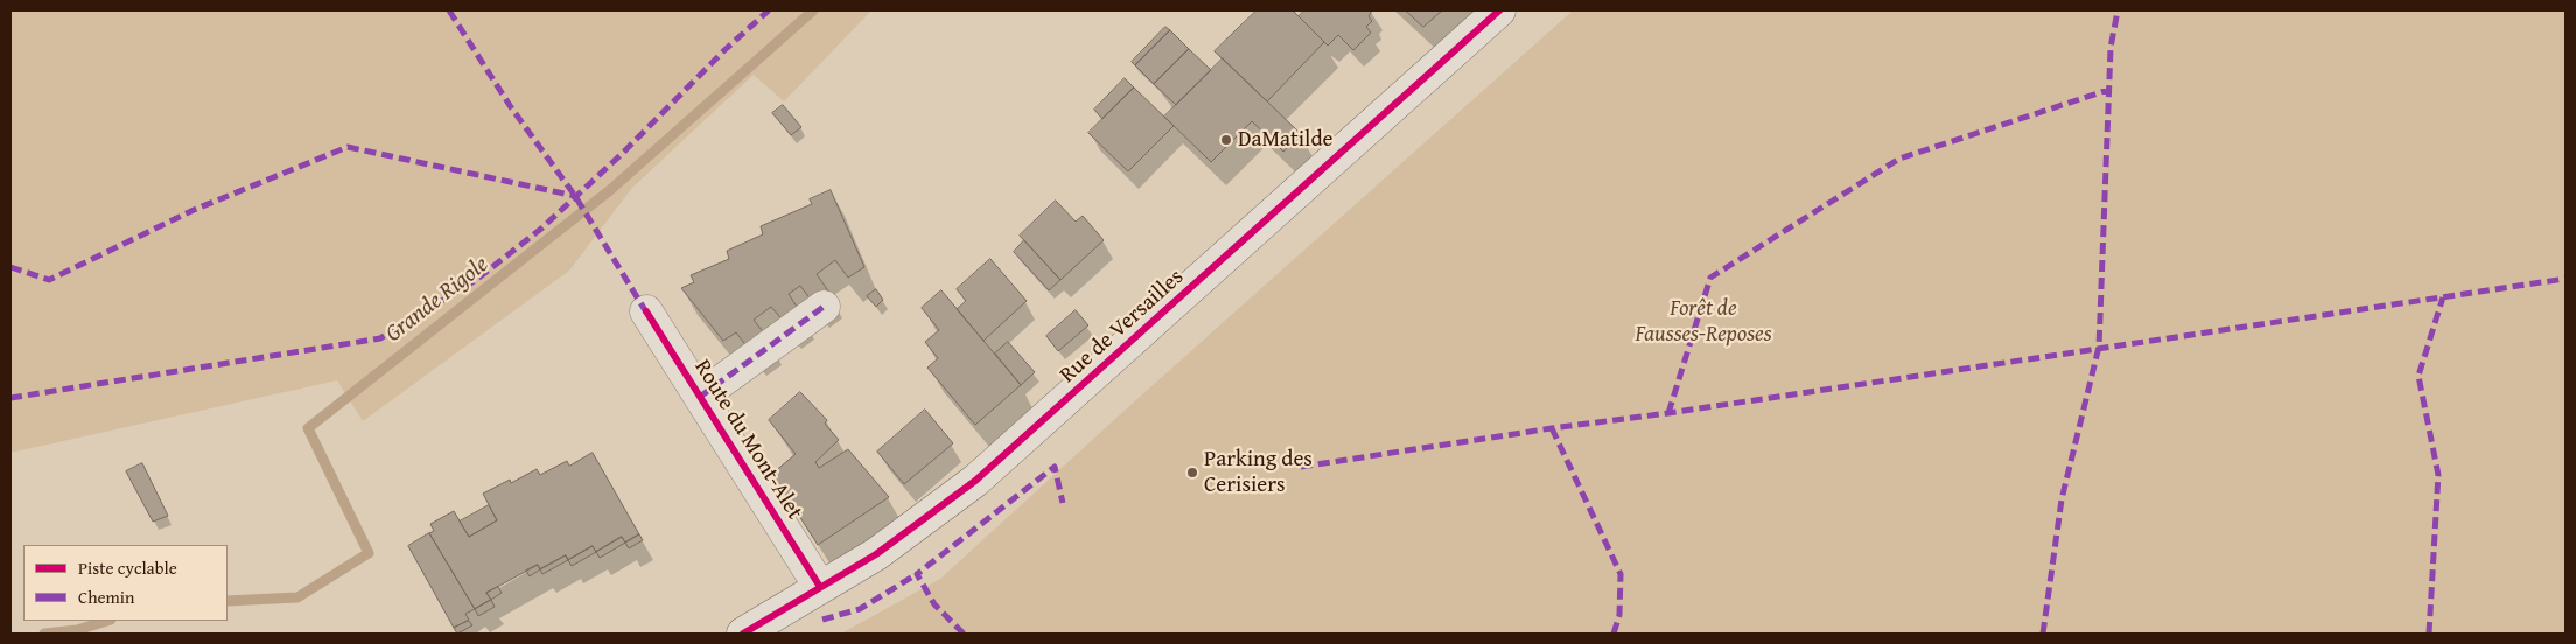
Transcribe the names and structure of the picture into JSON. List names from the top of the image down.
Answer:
{
  "streets": {
    "main road": ["Rue de Versailles", "Route du Mont-Alet"]
  },
  "crossings": [
    ["Rue de Versailles", "Route du Mont-Alet"]
  ],
  "water": ["Grande Rigole"],
  "parks": ["Forêt de Fausses-Reposes"],
  "places": ["DaMatilde", "Parking des Cerisiers"],
  "legend": ["Piste cyclable", "Chemin"]
}
